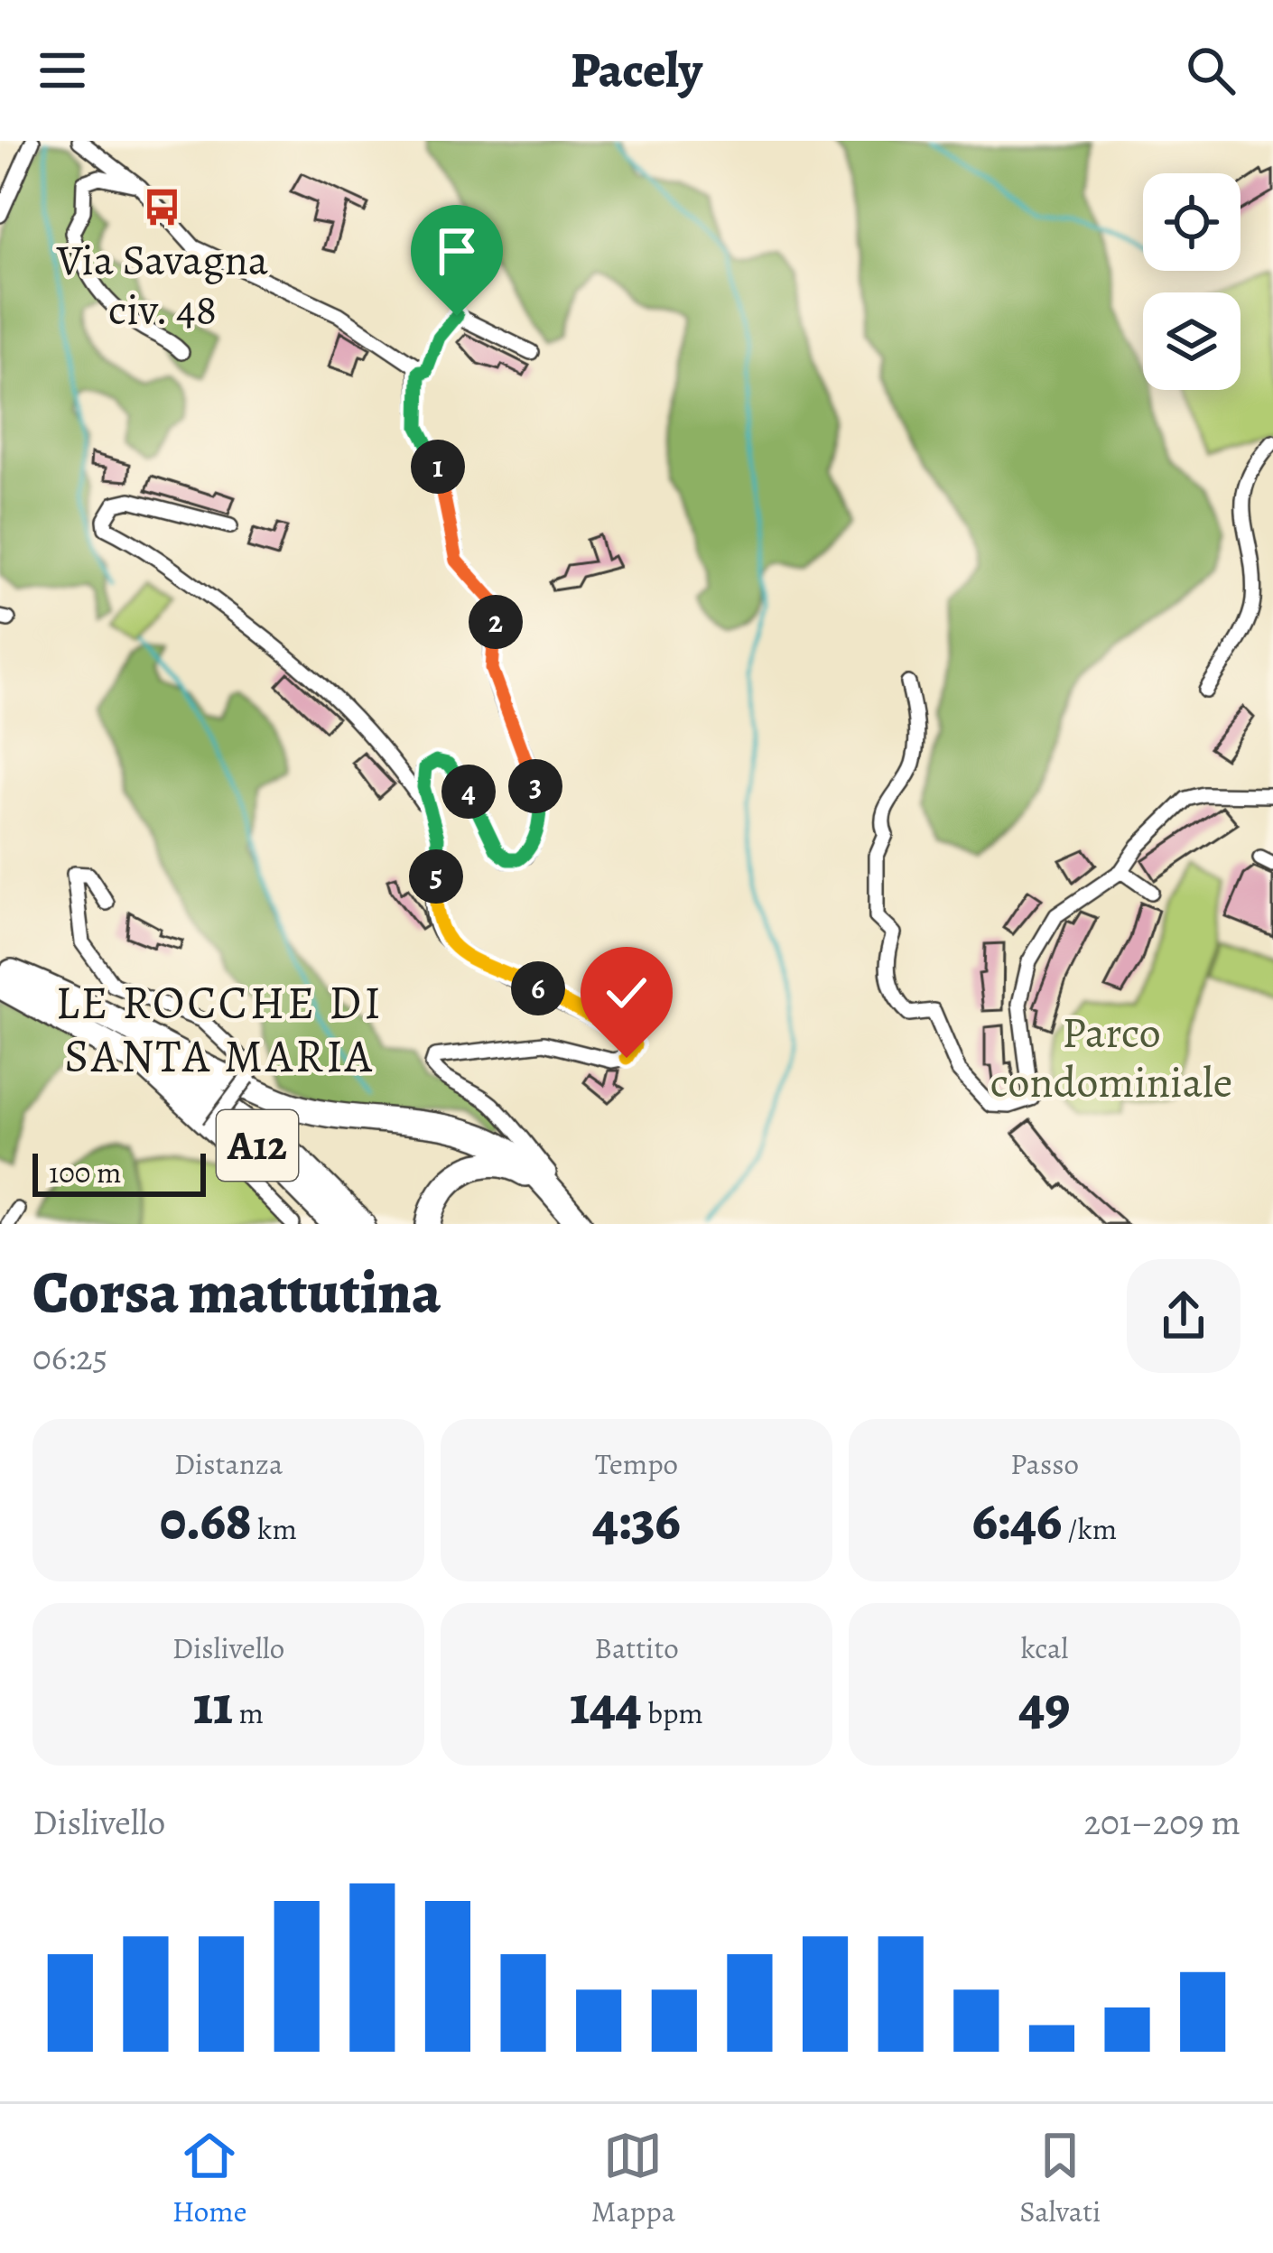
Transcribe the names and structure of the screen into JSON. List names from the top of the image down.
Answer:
{
  "streets": {
    "highway": ["A12"]
  },
  "districts": ["LE ROCCHE DI SANTA MARIA"],
  "parks": ["Parco condominiale"],
  "places": {
    "bus stop": ["Via Savagna civ. 48"]
  },
  "scale_bar": "100 m",
  "page": {
    "header": "Pacely",
    "pins": [
      "1",
      "2",
      "3",
      "4",
      "5",
      "6"
    ],
    "scale": "100 m",
    "heading": ["Corsa mattutina", "06:25"],
    "stats": [
      ["Distanza", "0.68 km"],
      ["Tempo", "4:36"],
      ["Passo", "6:46 /km"],
      ["Dislivello", "11 m"],
      ["Battito", "144 bpm"],
      ["kcal", "49"]
    ],
    "chart": ["Dislivello", "201–209 m"],
    "tabs": ["Home", "Mappa", "Salvati"]
  }
}
